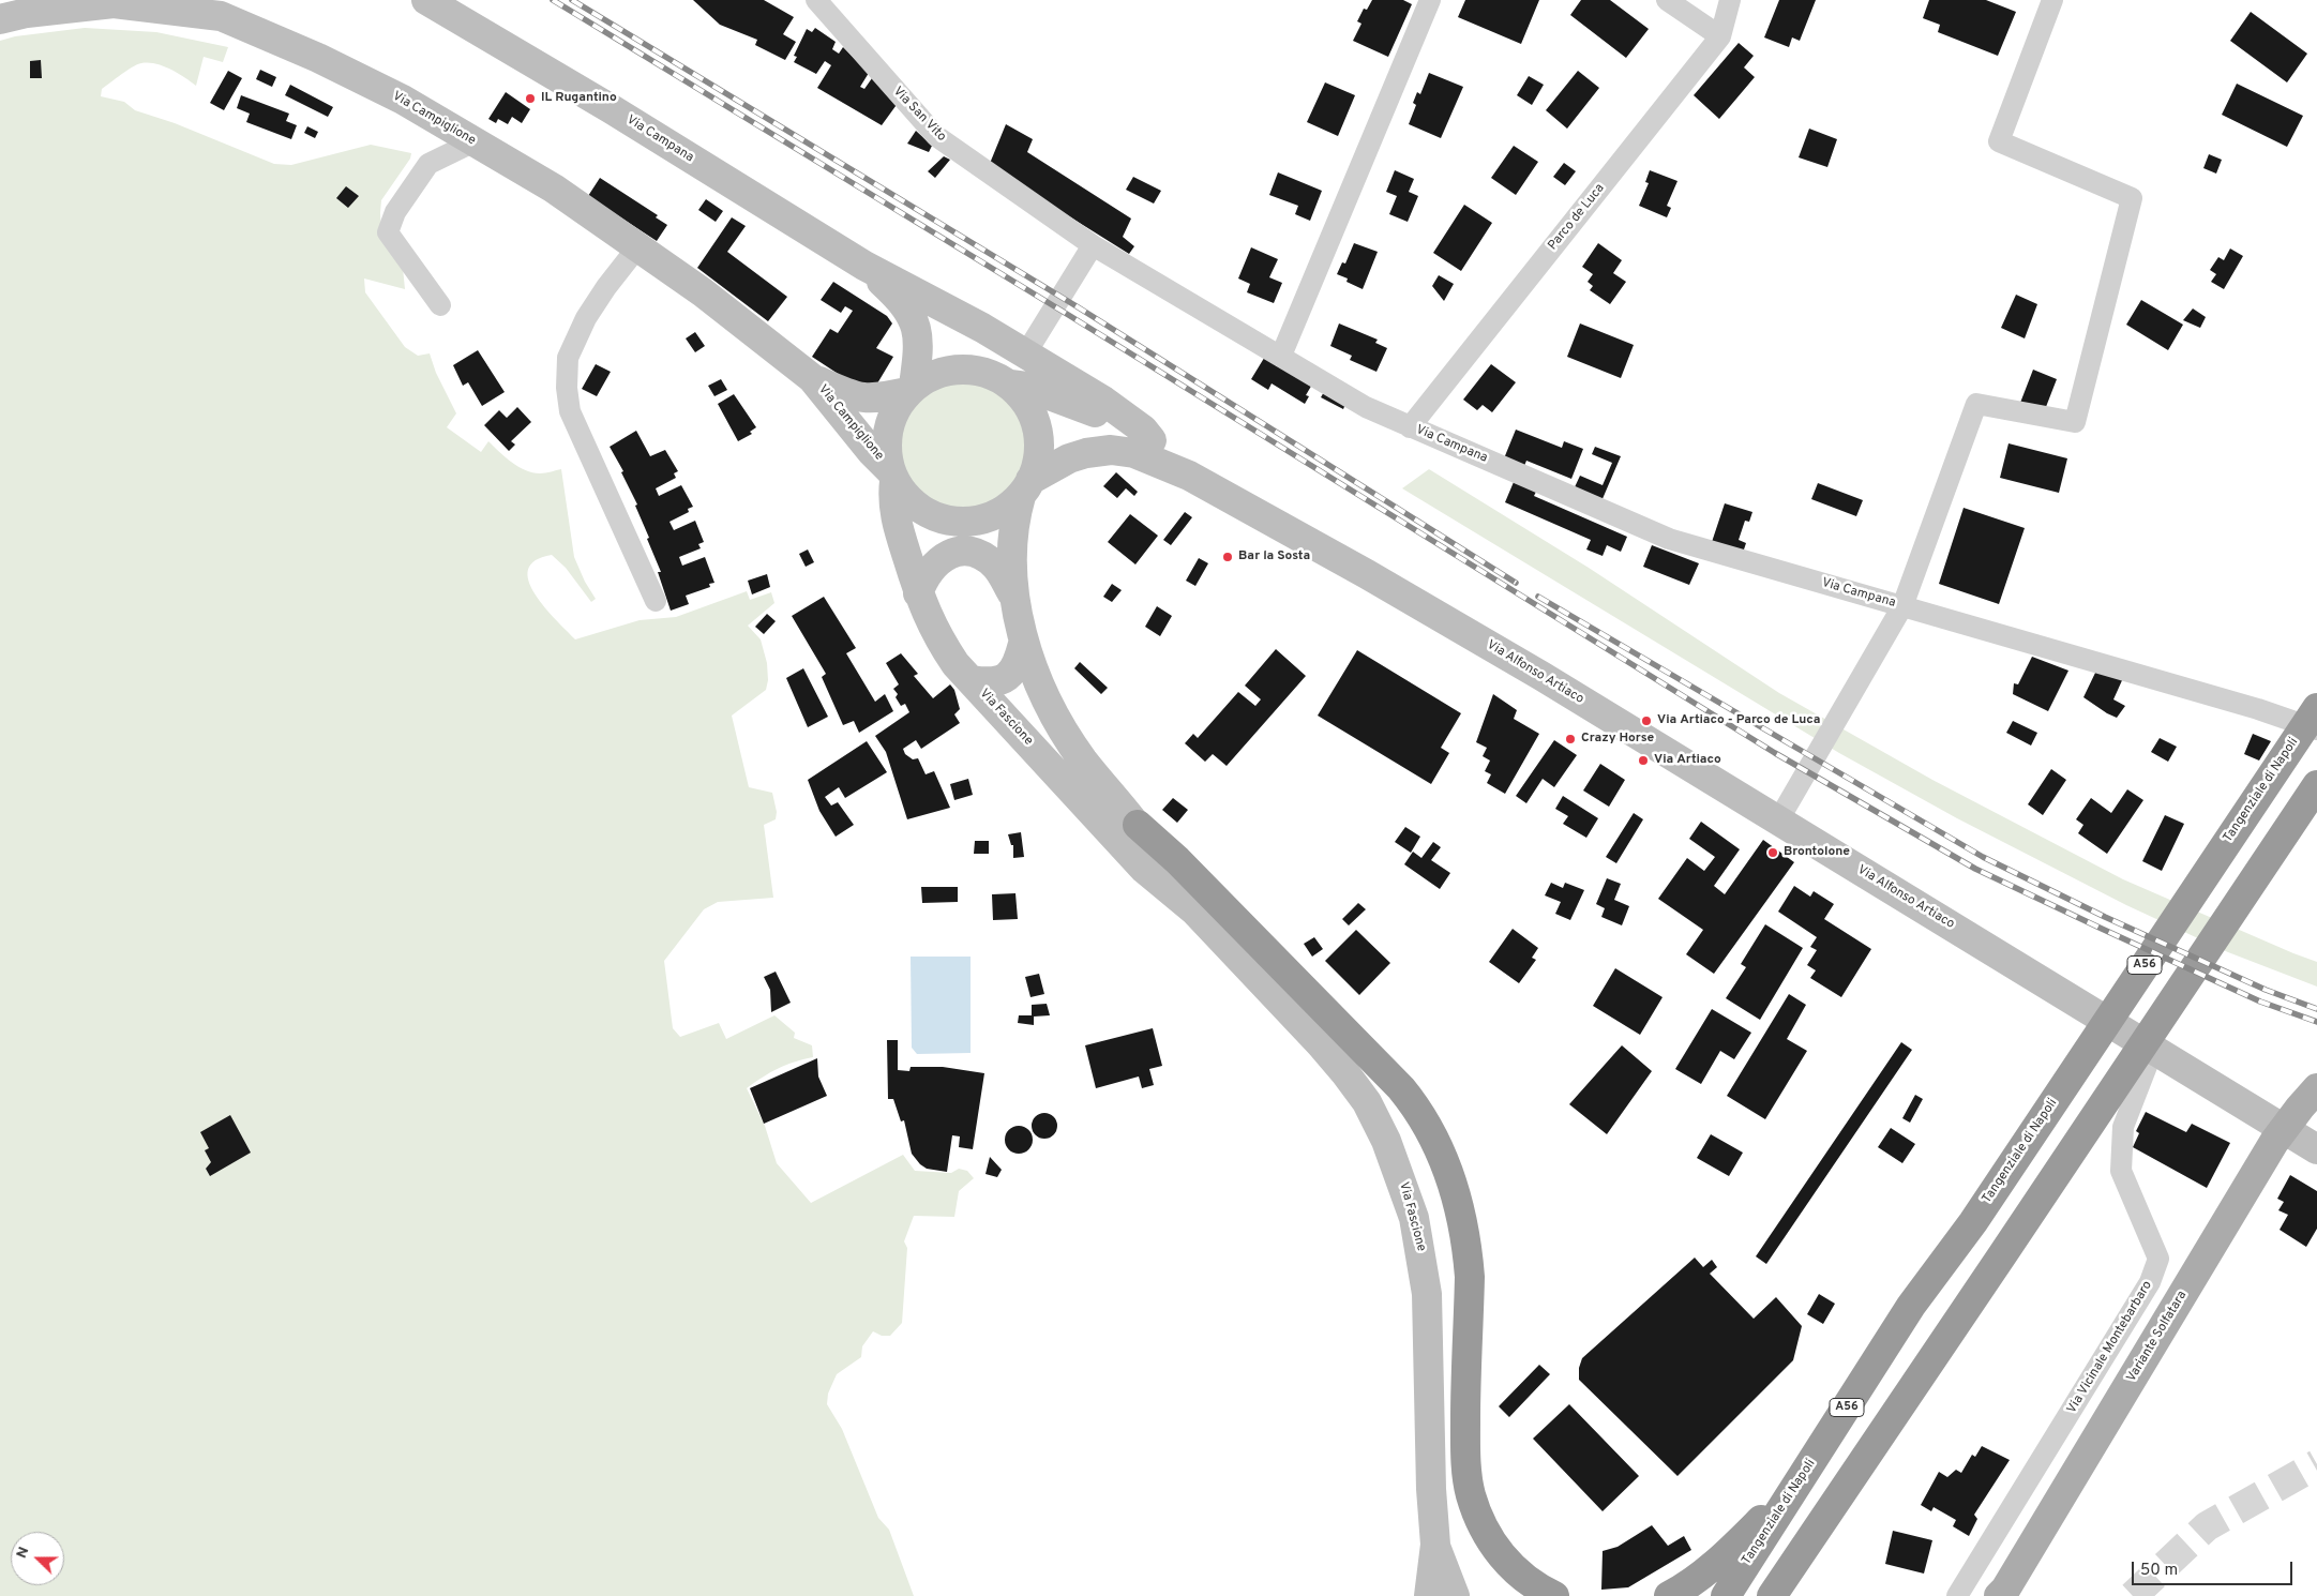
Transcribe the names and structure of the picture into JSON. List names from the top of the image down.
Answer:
{
  "streets": {
    "highway": ["Tangenziale di Napoli", "A56"],
    "main road": [
      "Via Campiglione",
      "Via Campana",
      "Via Alfonso Artiaco",
      "Via Fascione",
      "Variante Solfatara"
    ],
    "street": ["Via San Vito", "Parco de Luca", "Via Vicinale Montebarbaro"]
  },
  "crossings": [
    ["Via San Vito", "Via Campana"],
    ["Via Campiglione", "Via Campana"],
    ["Via Campiglione", "Via Fascione"],
    ["Via Campana", "Parco de Luca"],
    ["Via Campana", "Via Fascione"],
    ["Via Alfonso Artiaco", "Via Vicinale Montebarbaro"]
  ],
  "places": [
    "IL Rugantino",
    "Bar la Sosta",
    "Via Artiaco - Parco de Luca",
    "Crazy Horse",
    "Via Artiaco",
    "Brontolone"
  ],
  "scale_bar": "50 m",
  "north": "left"
}
